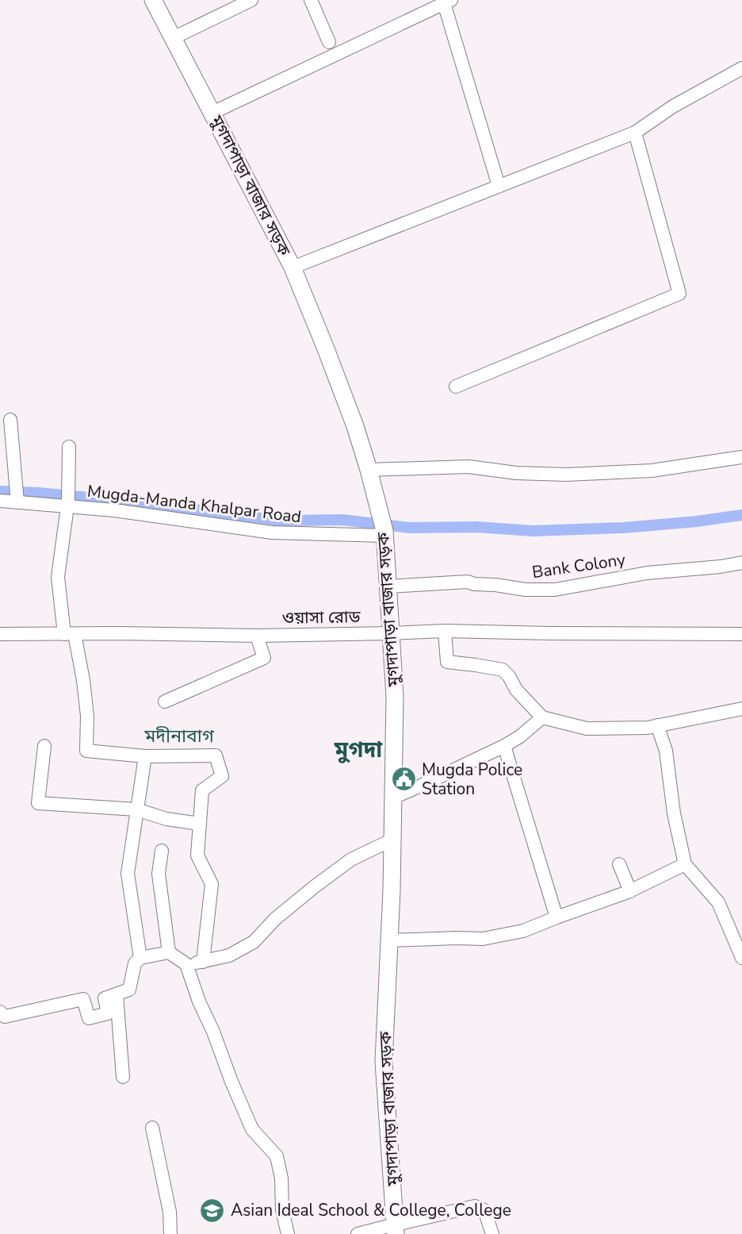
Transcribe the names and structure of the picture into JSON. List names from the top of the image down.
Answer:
{
  "streets": {
    "street": [
      "মুগদাপাড়া বাজার সড়ক",
      "Mugda-Manda Khalpar Road",
      "Bank Colony",
      "ওয়াসা রোড"
    ]
  },
  "crossings": [
    ["মুগদাপাড়া বাজার সড়ক", "Mugda-Manda Khalpar Road"],
    ["মুগদাপাড়া বাজার সড়ক", "Bank Colony"],
    ["মুগদাপাড়া বাজার সড়ক", "ওয়াসা রোড"]
  ],
  "districts": ["মদীনাবাগ", "মুগদা"],
  "places": {
    "public building": ["Mugda Police Station"],
    "school or university": ["Asian Ideal School & College, College"]
  }
}
